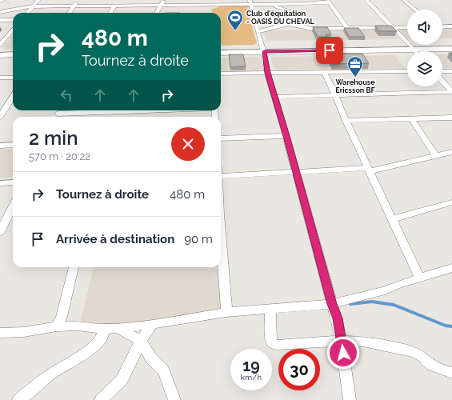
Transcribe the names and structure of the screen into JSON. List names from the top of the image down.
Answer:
{
  "places": {
    "sports": ["Club d'équitation - OASIS DU CHEVAL"],
    "office": ["Warehouse Ericsson BF"]
  },
  "page": {
    "turn": ["480 m", "Tournez à droite"],
    "heading": ["2 min", "570 m · 20:22"],
    "list": [
      {
        "name": "Tournez à droite",
        "value": "480 m"
      },
      {
        "name": "Arrivée à destination",
        "value": "90 m"
      }
    ],
    "speed": "19 km/h",
    "limit": "30"
  }
}
